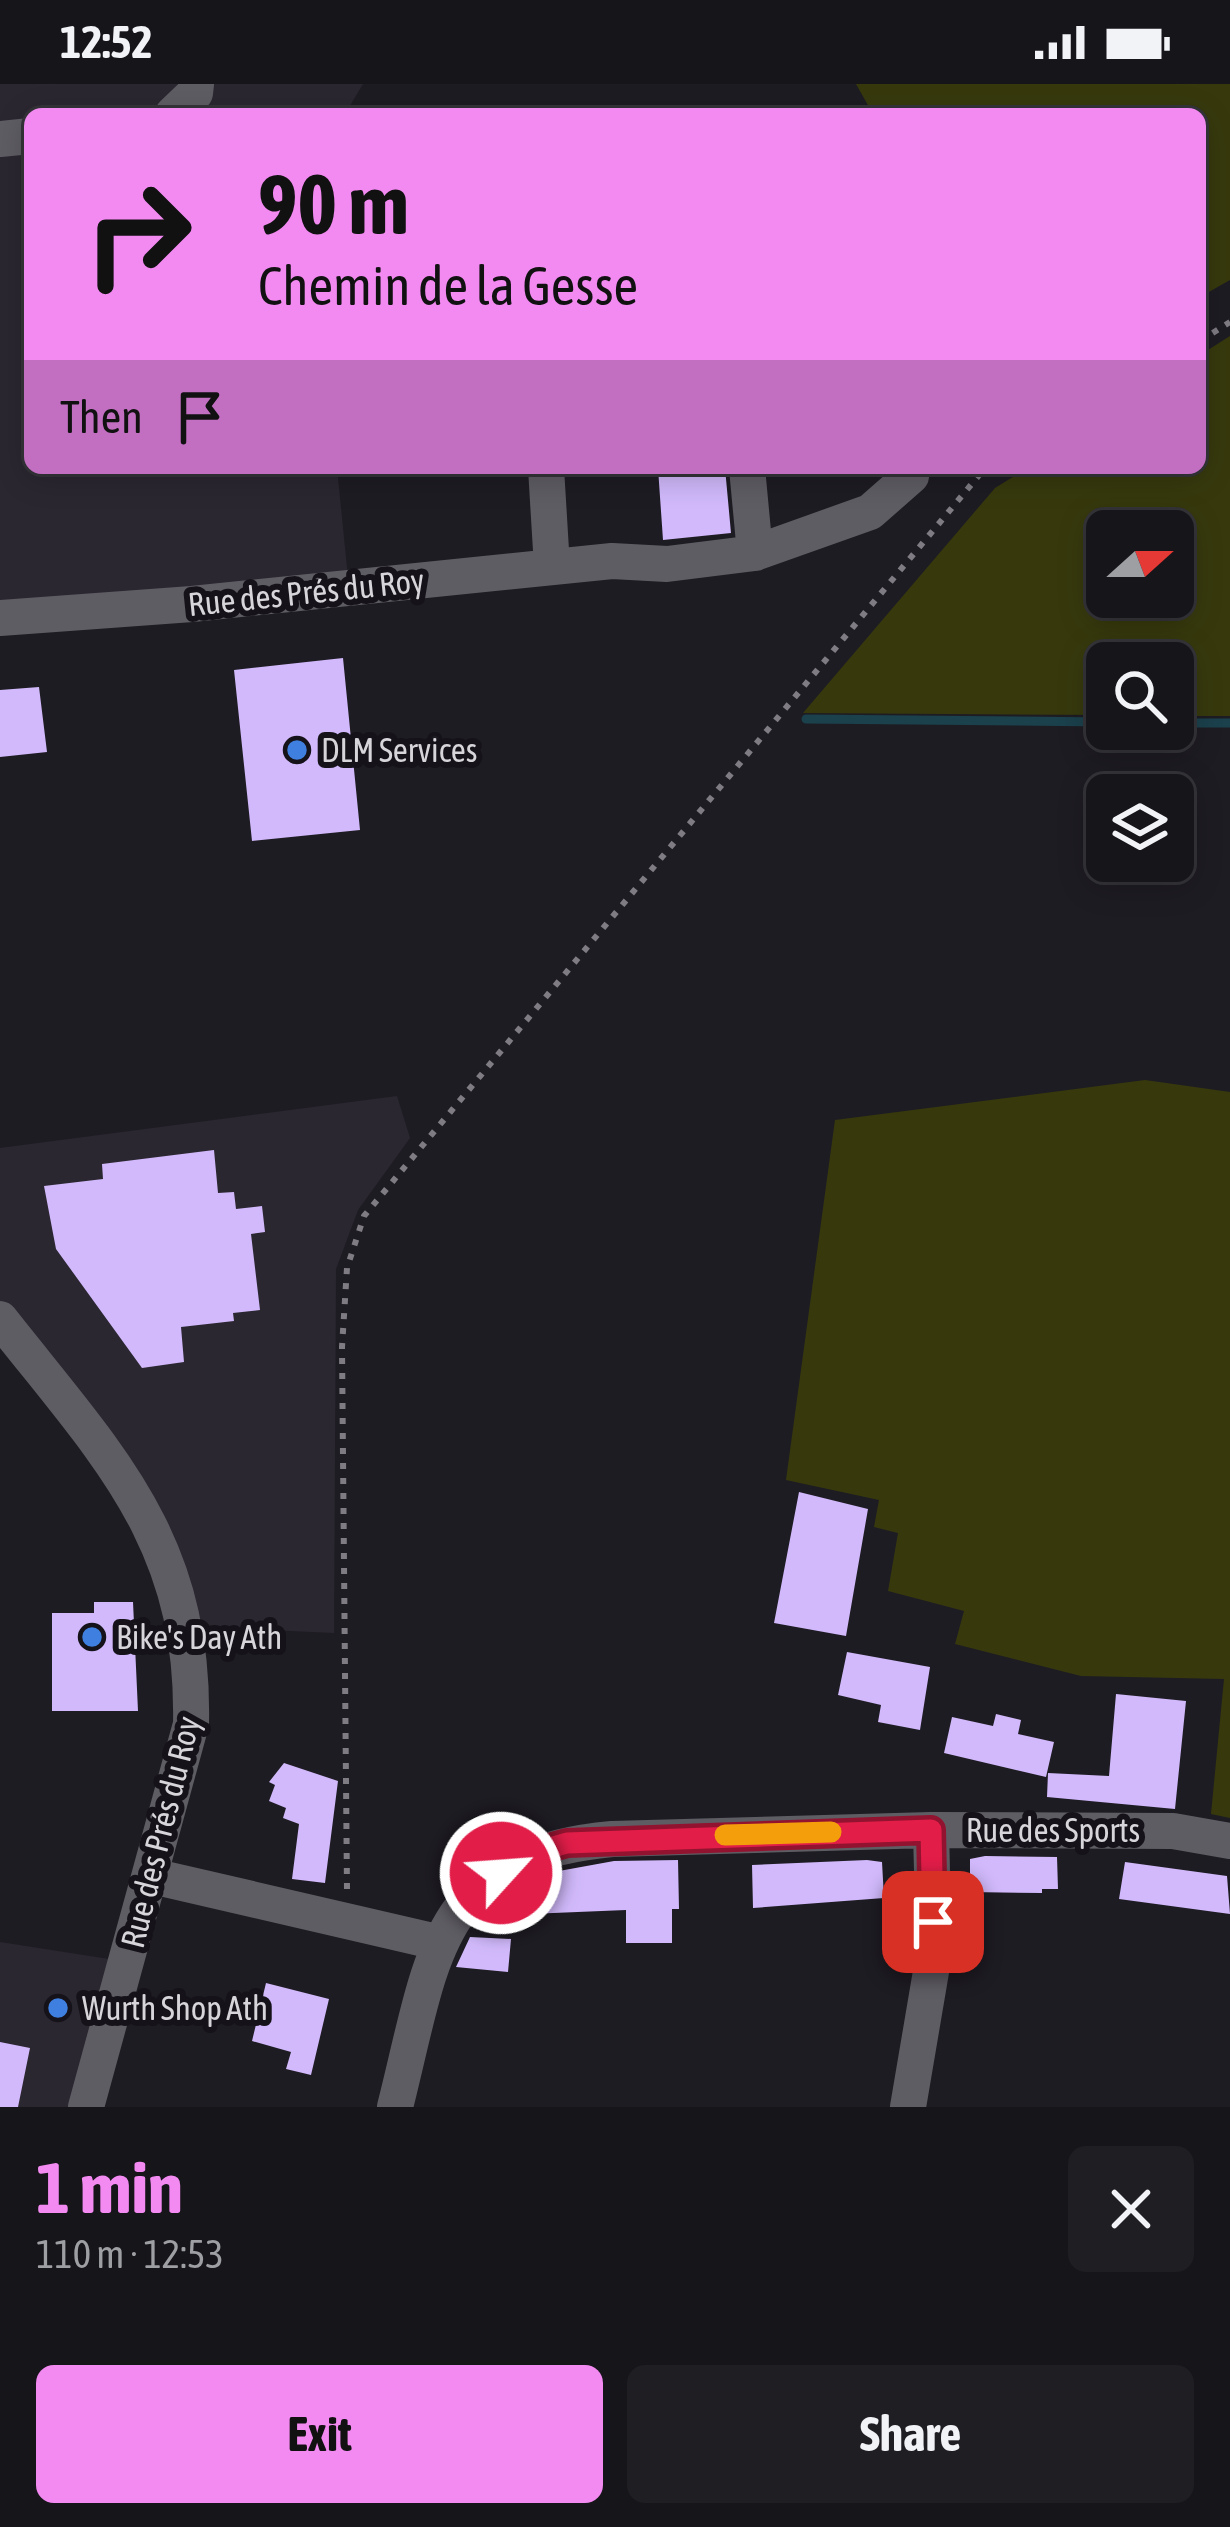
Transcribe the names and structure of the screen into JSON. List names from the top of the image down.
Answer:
{
  "streets": {
    "street": ["Rue des Prés du Roy", "Rue des Sports"]
  },
  "places": ["DLM Services", "Bike's Day Ath", "Wurth Shop Ath"],
  "north": "right",
  "page": {
    "status": "12:52",
    "turn": ["90 m", "Chemin de la Gesse"],
    "then": "Then",
    "heading": ["1 min", "110 m · 12:53"],
    "buttons": ["Exit", "Share"]
  }
}
